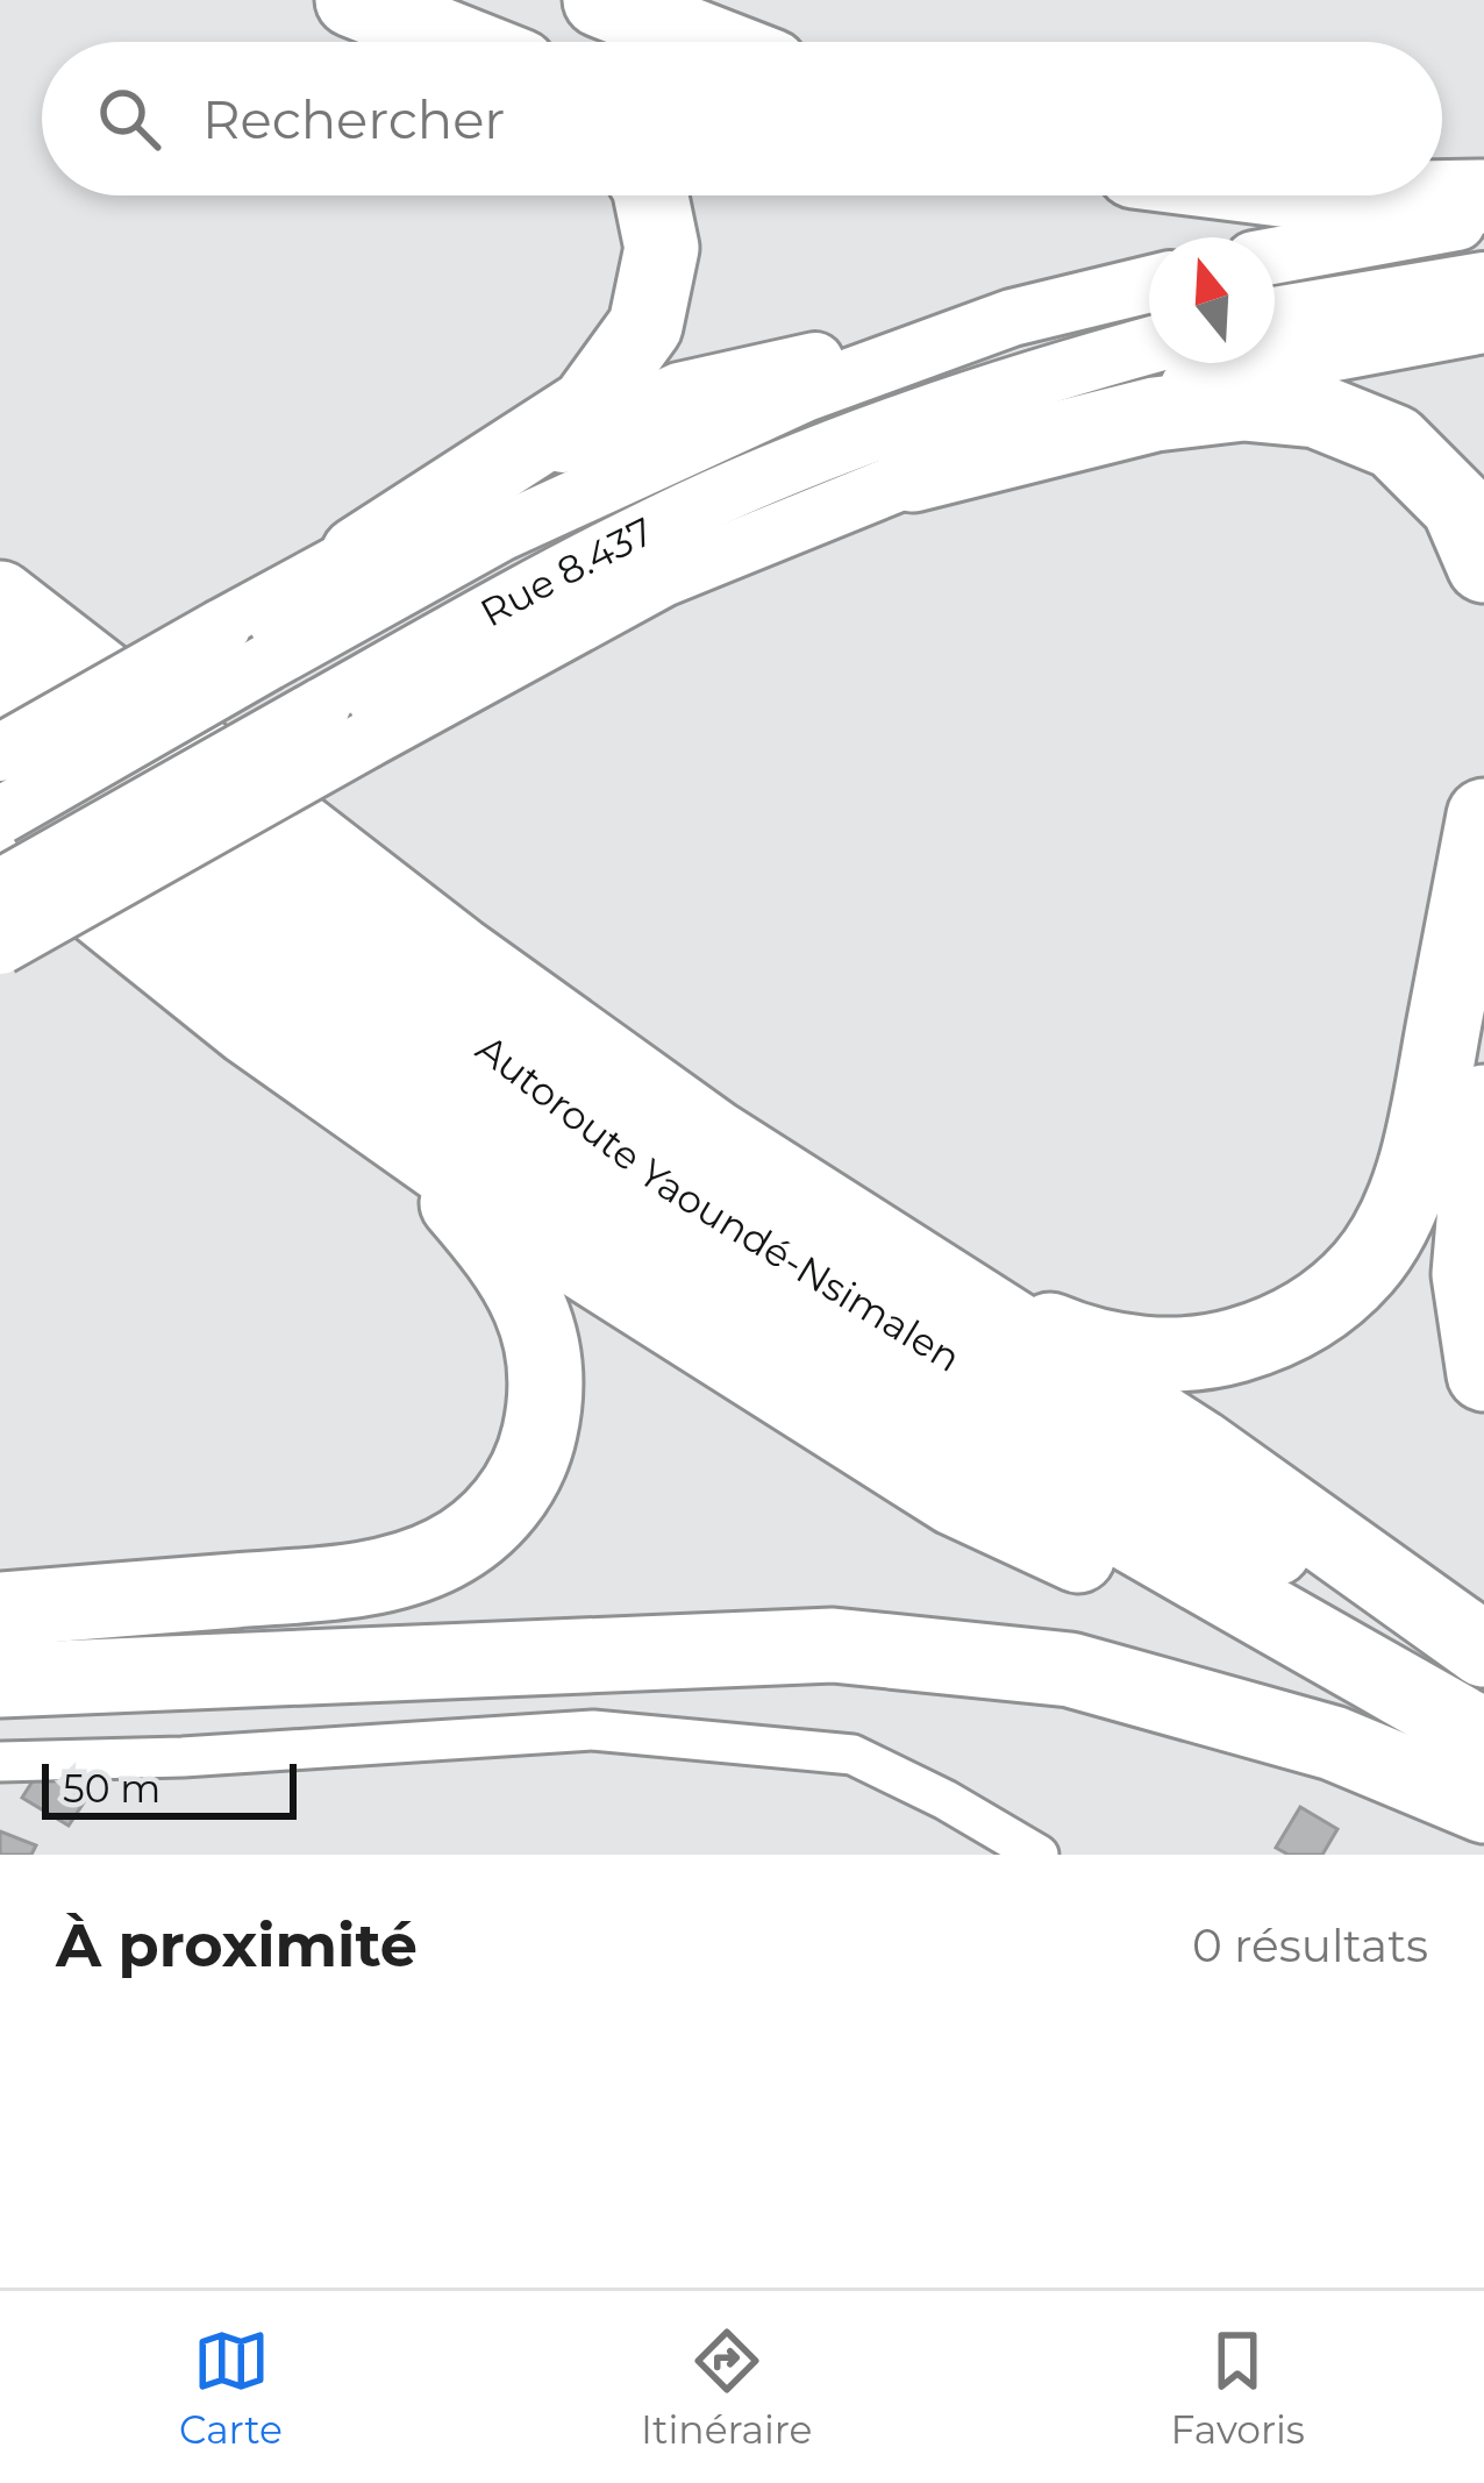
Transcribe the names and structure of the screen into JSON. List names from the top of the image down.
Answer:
{
  "streets": {
    "highway": ["Autoroute Yaoundé-Nsimalen"],
    "main road": ["Rue 8.437"]
  },
  "scale_bar": "50 m",
  "north": "top",
  "page": {
    "search": "Rechercher",
    "scale": "50 m",
    "heading": ["À proximité", "0 résultats"],
    "nav": ["Carte", "Itinéraire", "Favoris"]
  }
}
